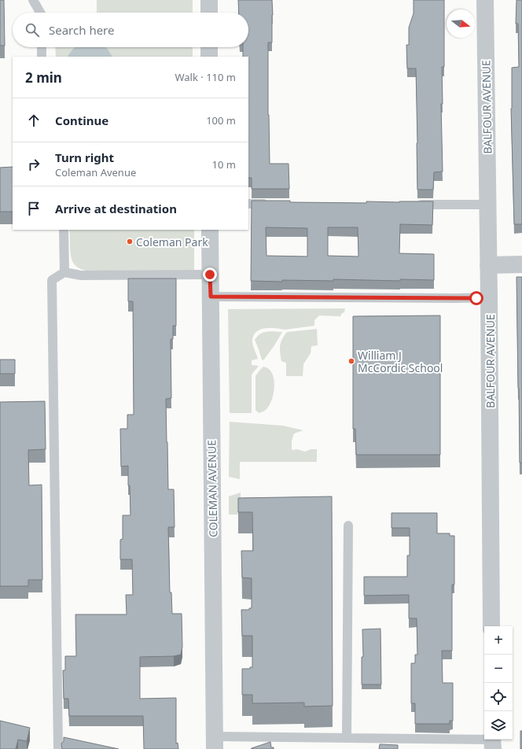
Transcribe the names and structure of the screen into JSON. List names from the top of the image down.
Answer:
{
  "streets": {
    "street": ["BALFOUR AVENUE", "COLEMAN AVENUE"]
  },
  "places": ["Coleman Park", "William J McCordic School"],
  "north": "right",
  "page": {
    "search": "Search here",
    "heading": ["2 min", "Walk · 110 m"],
    "list": [
      ["Continue", "100 m"],
      ["Turn right", "Coleman Avenue", "10 m"],
      "Arrive at destination"
    ],
    "map_buttons": ["+", "−"]
  }
}
